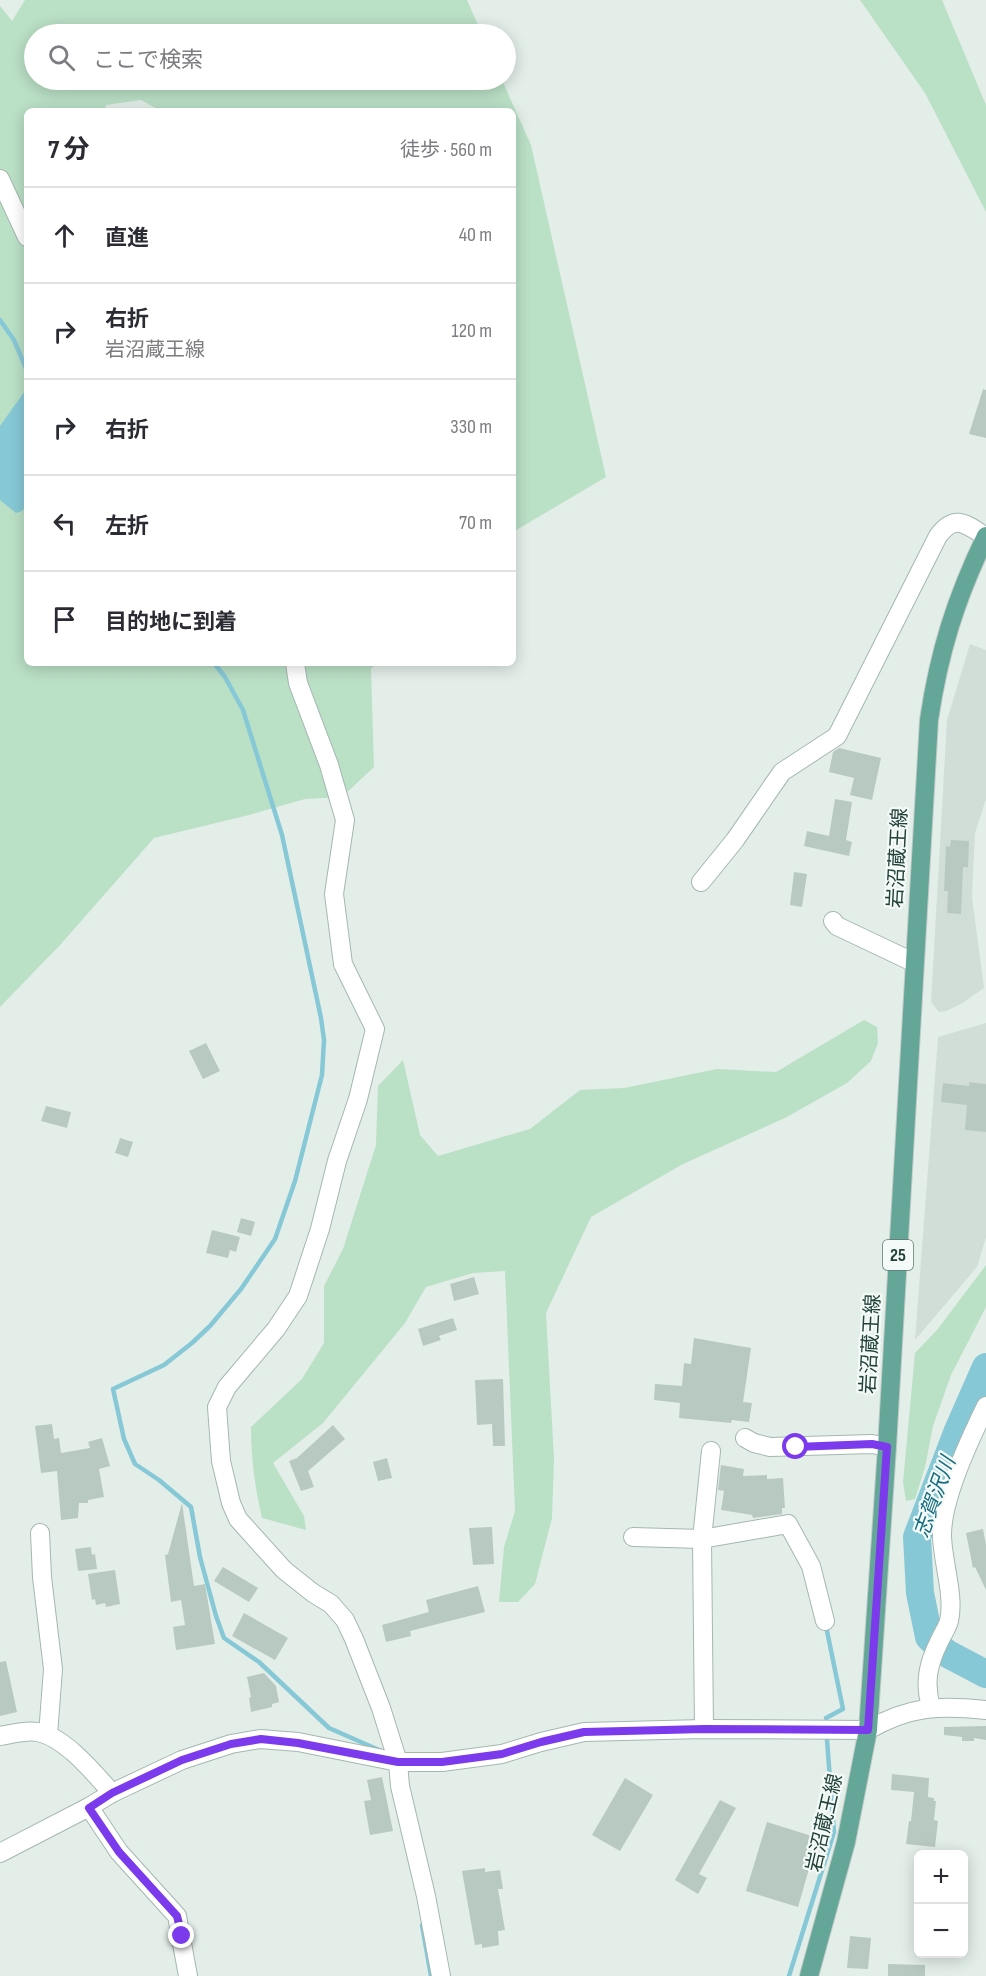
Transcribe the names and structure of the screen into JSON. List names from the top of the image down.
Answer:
{
  "streets": {
    "main road": ["岩沼蔵王線", "25"]
  },
  "water": ["志賀沢川"],
  "page": {
    "search": "ここで検索",
    "heading": ["7 分", "徒歩 · 560 m"],
    "list": [
      ["直進", "40 m"],
      ["右折", "岩沼蔵王線", "120 m"],
      ["右折", "330 m"],
      ["左折", "70 m"],
      "目的地に到着"
    ],
    "map_buttons": ["+", "−"]
  }
}
